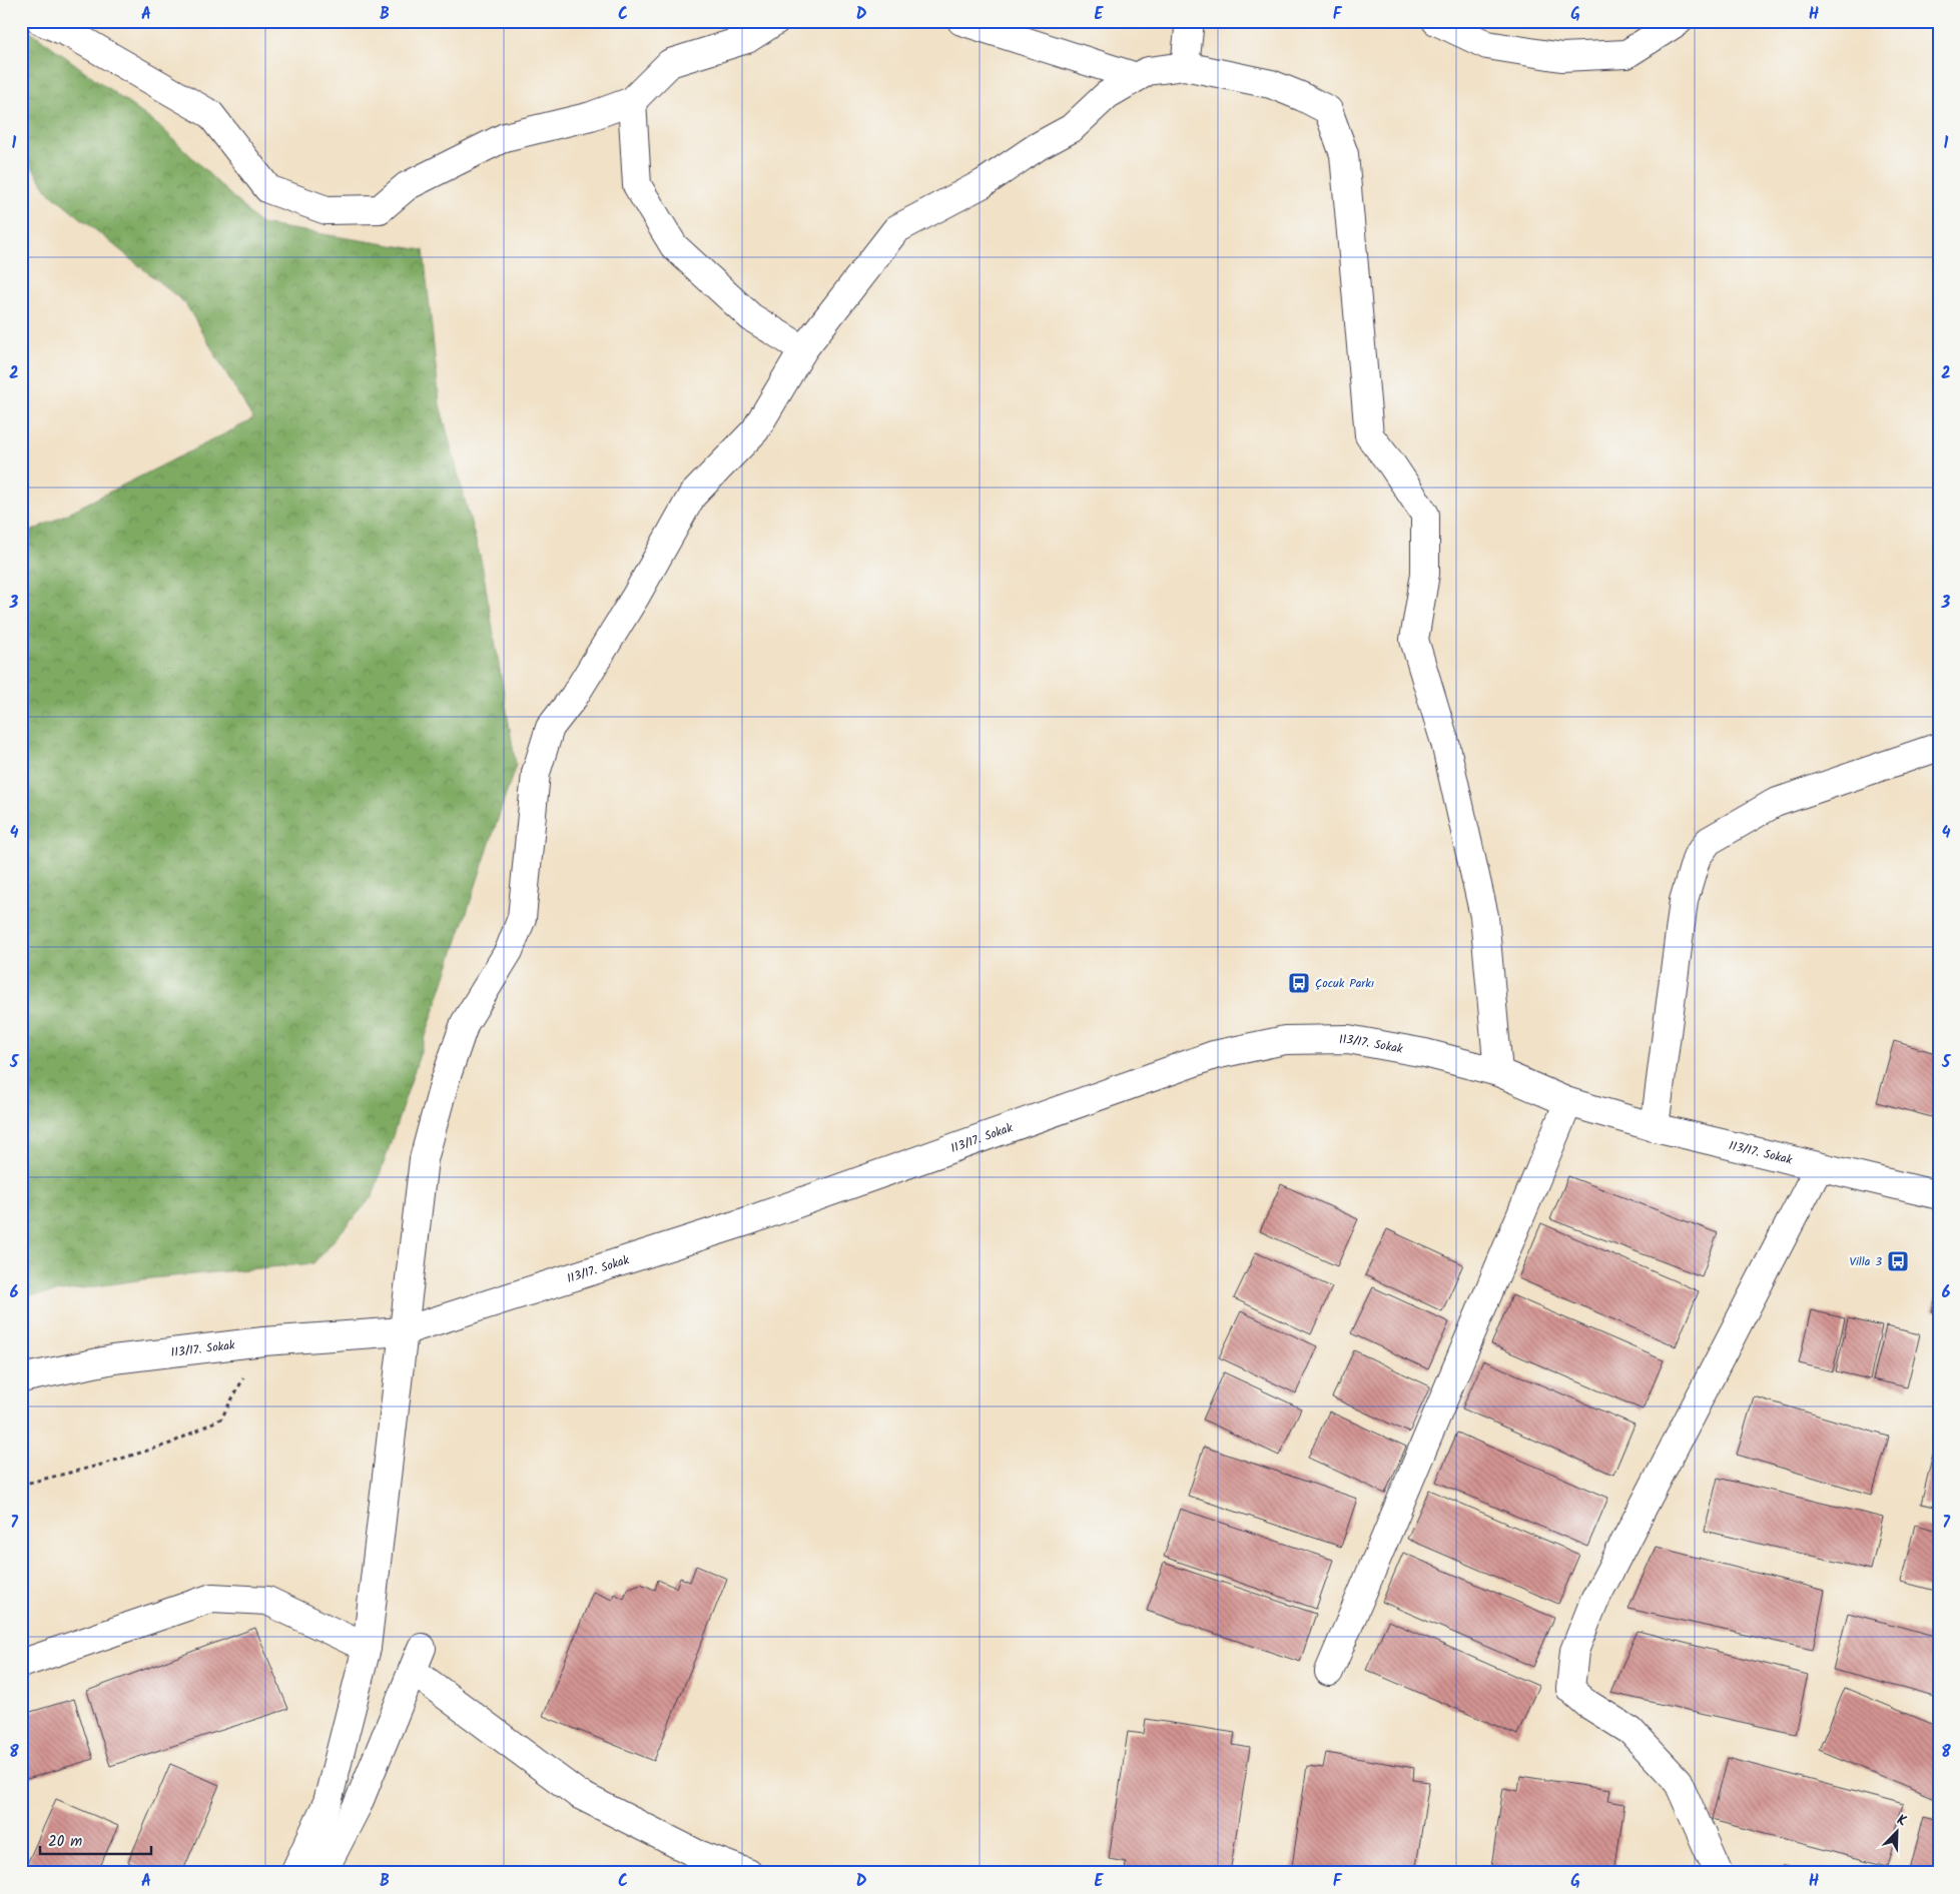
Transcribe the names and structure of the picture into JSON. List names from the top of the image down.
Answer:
{
  "streets": {
    "street": ["113/17. Sokak"]
  },
  "places": {
    "bus stop": ["Çocuk Parkı", "Villa 3"]
  },
  "scale_bar": "20 m",
  "north": "top right",
  "grid": {
    "columns": [
      "A",
      "B",
      "C",
      "D",
      "E",
      "F",
      "G",
      "H"
    ],
    "rows": [
      "1",
      "2",
      "3",
      "4",
      "5",
      "6",
      "7",
      "8"
    ]
  }
}
